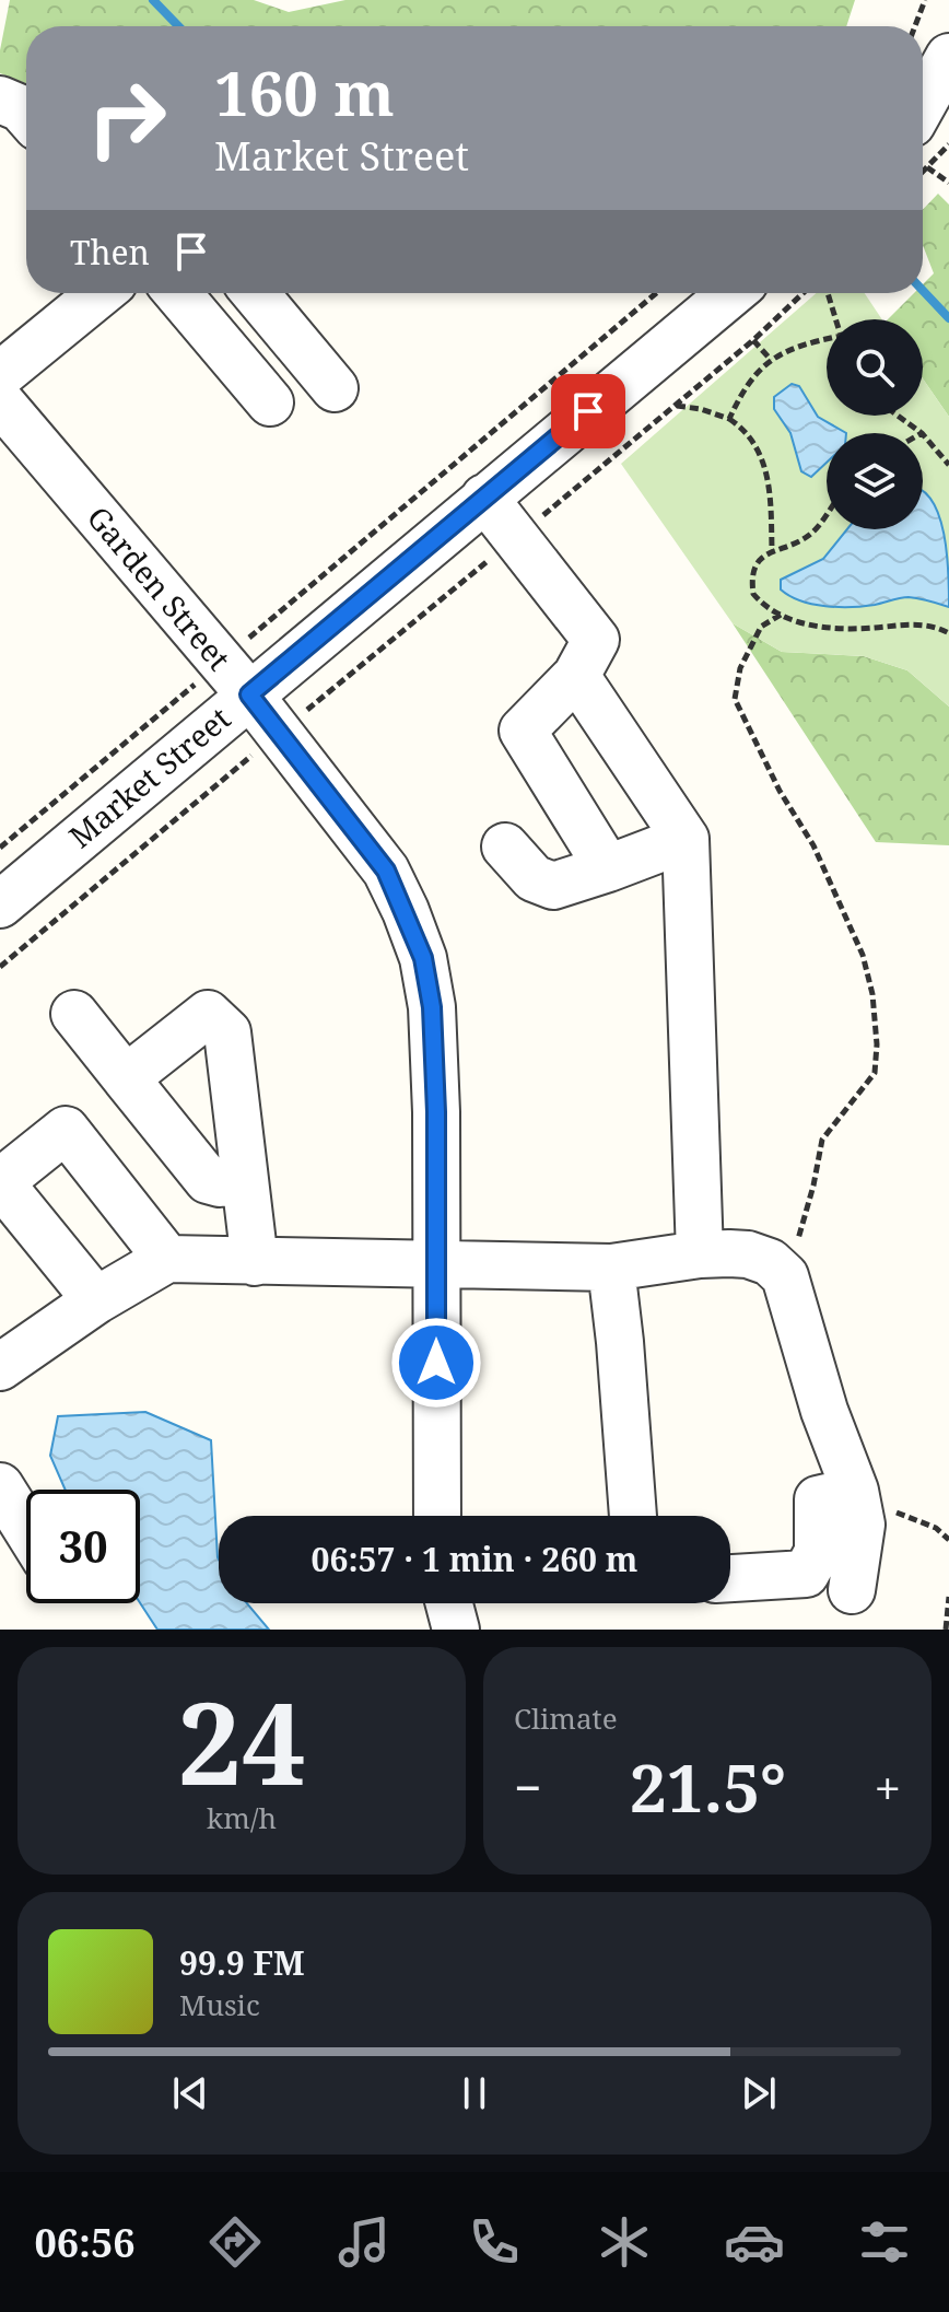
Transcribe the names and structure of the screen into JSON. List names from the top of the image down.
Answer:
{
  "streets": {
    "street": ["Garden Street", "Market Street"]
  },
  "crossings": [
    ["Garden Street", "Market Street"]
  ],
  "page": {
    "turn": ["160 m", "Market Street"],
    "then": "Then",
    "limit": "30",
    "trip": "06:57 · 1 min · 260 m",
    "tile": [
      ["24", "km/h"],
      "Climate"
    ],
    "heat": ["−", "21.5°", "+"],
    "song": ["99.9 FM", "Music"],
    "tabs": "06:56"
  }
}
